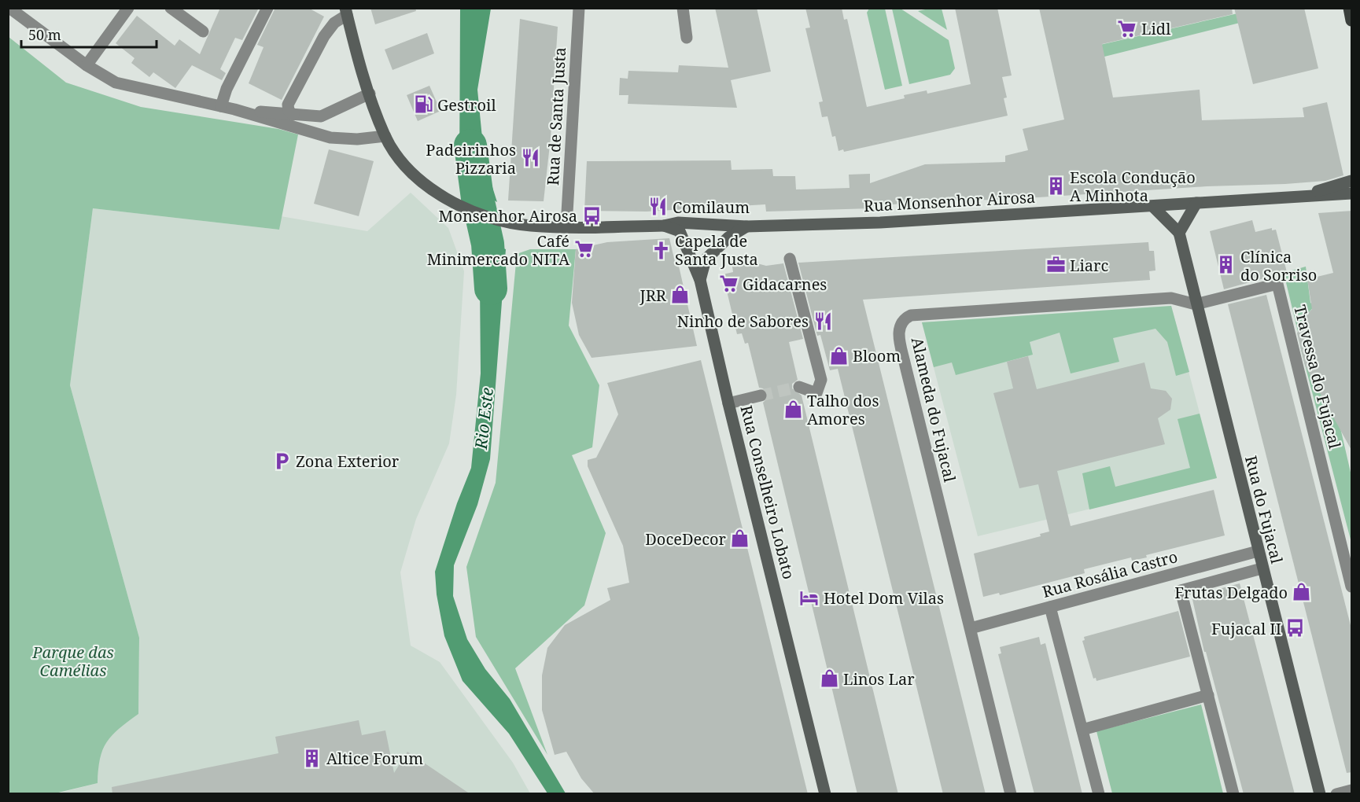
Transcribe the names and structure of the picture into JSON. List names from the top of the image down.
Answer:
{
  "streets": {
    "main road": ["Rua Monsenhor Airosa", "Rua Conselheiro Lobato", "Rua do Fujacal"],
    "street": [
      "Rua de Santa Justa",
      "Travessa do Fujacal",
      "Alameda do Fujacal",
      "Rua Rosália Castro"
    ]
  },
  "crossings": [
    ["Rua Monsenhor Airosa", "Rua Conselheiro Lobato"],
    ["Travessa do Fujacal", "Alameda do Fujacal"],
    ["Travessa do Fujacal", "Rua do Fujacal"],
    ["Alameda do Fujacal", "Rua do Fujacal"],
    ["Alameda do Fujacal", "Rua Rosália Castro"],
    ["Rua do Fujacal", "Rua Rosália Castro"]
  ],
  "water": ["Rio Este"],
  "parks": ["Parque das Camélias"],
  "places": {
    "supermarket": ["Lidl", "Café Minimercado NITA", "Gidacarnes"],
    "fuel station": ["Gestroil"],
    "restaurant": ["Padeirinhos Pizzaria", "Comilaum", "Ninho de Sabores"],
    "building": ["Escola Condução A Minhota", "Clínica do Sorriso", "Altice Forum"],
    "bus stop": ["Monsenhor Airosa", "Fujacal II"],
    "church": ["Capela de Santa Justa"],
    "office": ["Liarc"],
    "shop": [
      "JRR",
      "Bloom",
      "Talho dos Amores",
      "DoceDecor",
      "Frutas Delgado",
      "Linos Lar"
    ],
    "parking": ["Zona Exterior"],
    "hotel": ["Hotel Dom Vilas"]
  },
  "scale_bar": "50 m"
}
